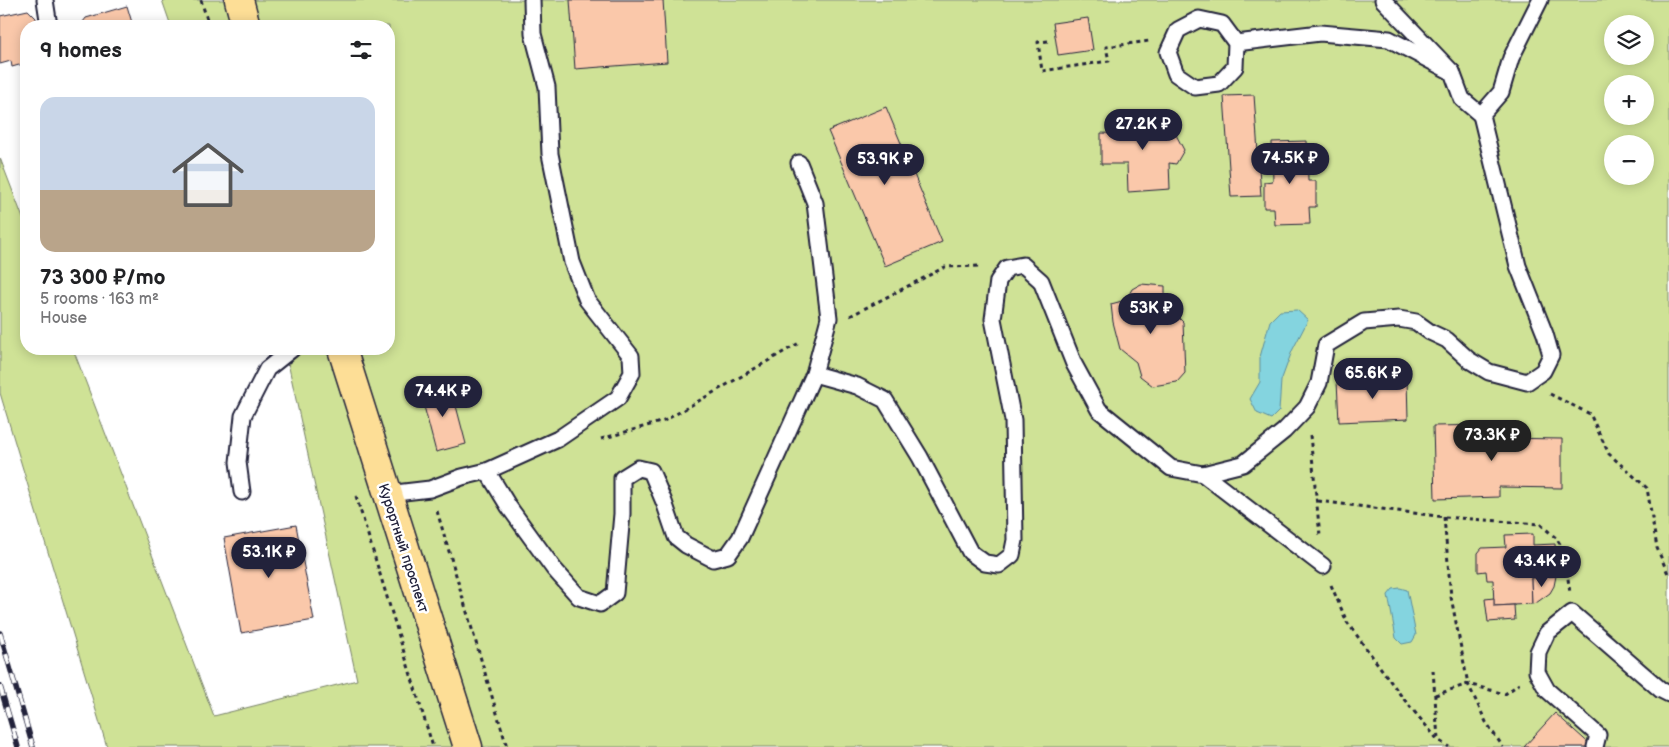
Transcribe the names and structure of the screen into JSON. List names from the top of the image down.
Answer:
{
  "streets": {
    "main road": ["Курортный проспект"]
  },
  "page": {
    "map_buttons": ["+", "−"],
    "heading": "9 homes",
    "list": [
      {
        "name": "73 300 ₽/mo",
        "note": "5 rooms · 163 m² · House"
      }
    ],
    "price": [
      "27.2K ₽",
      "74.5K ₽",
      "53.9K ₽",
      "53K ₽",
      "65.6K ₽",
      "74.4K ₽",
      "73.3K ₽",
      "53.1K ₽",
      "43.4K ₽"
    ]
  }
}
